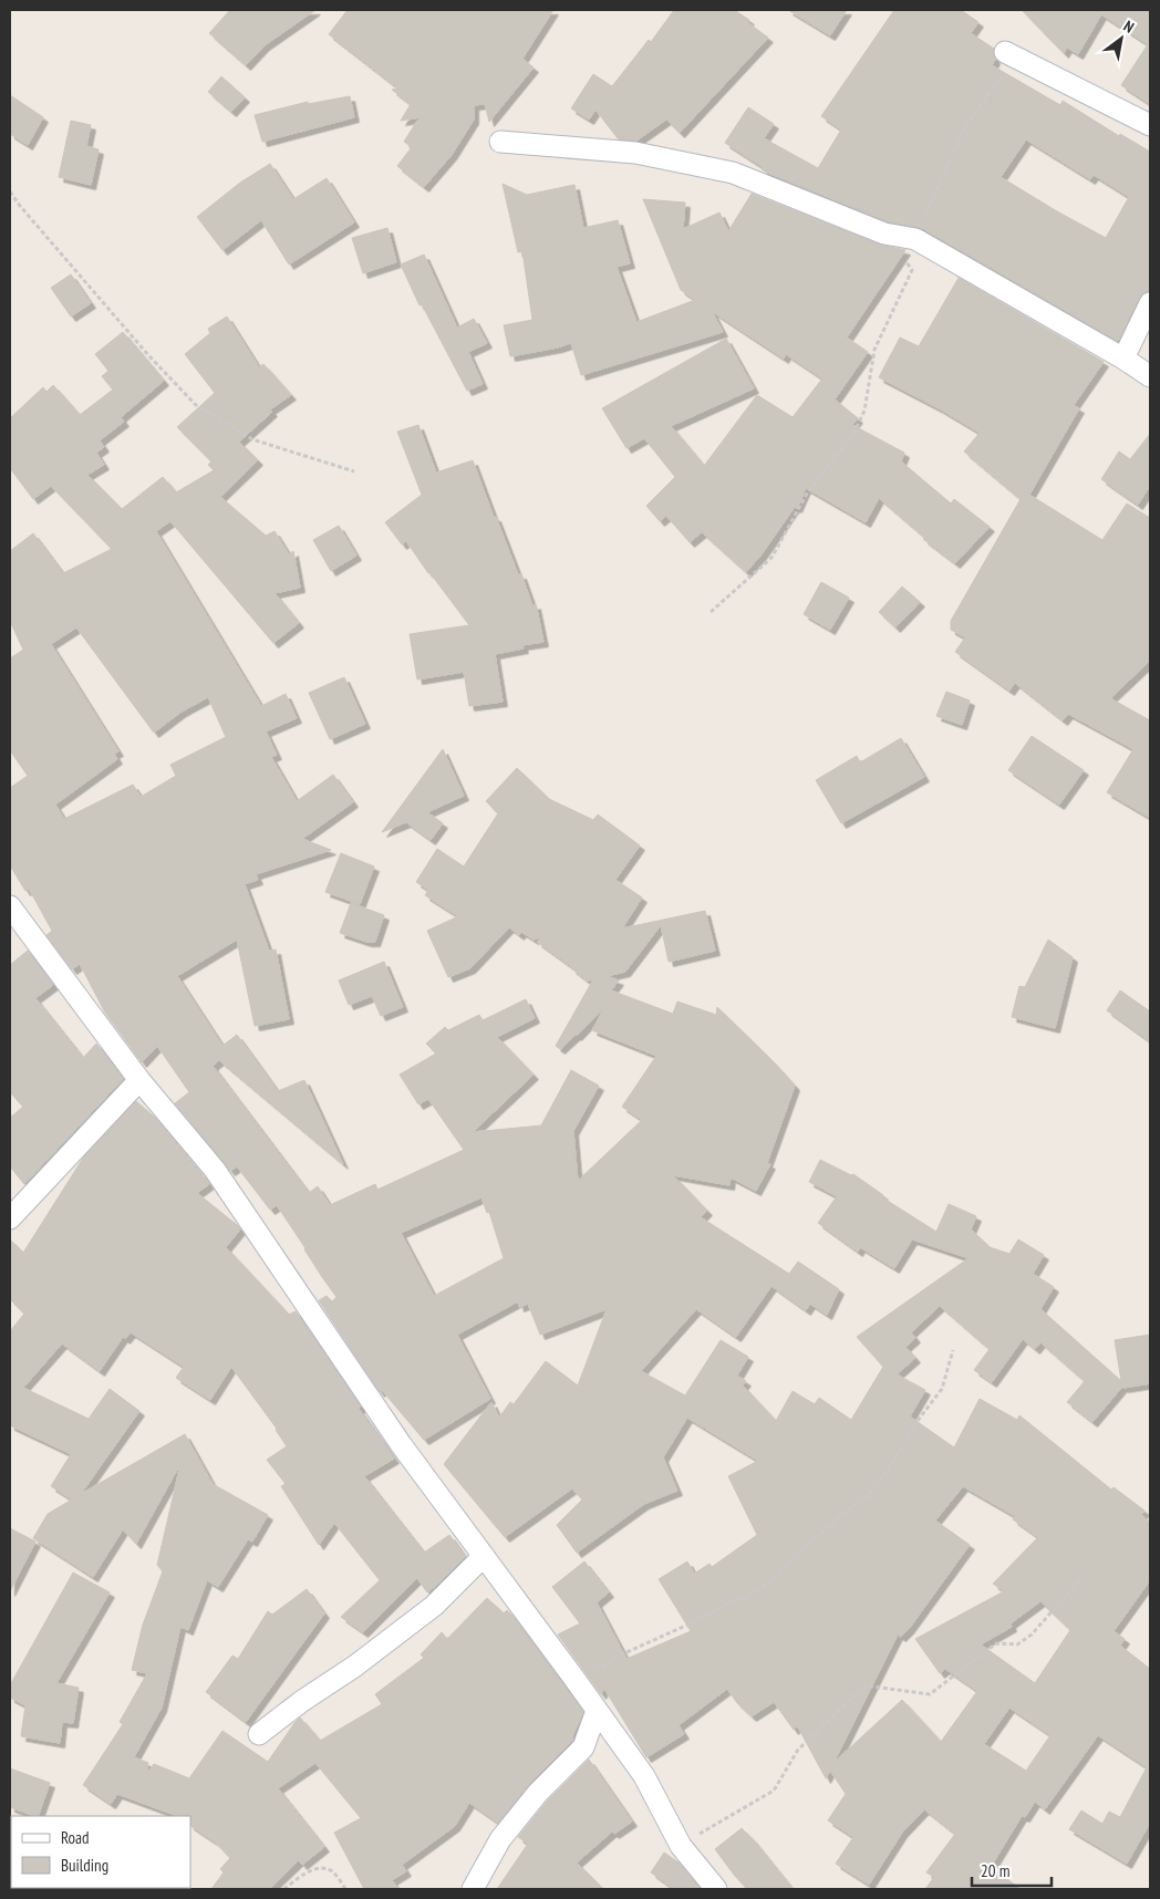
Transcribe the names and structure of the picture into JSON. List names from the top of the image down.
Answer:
{
  "legend": ["Road", "Building"],
  "scale_bar": "20 m",
  "north": "top right"
}
